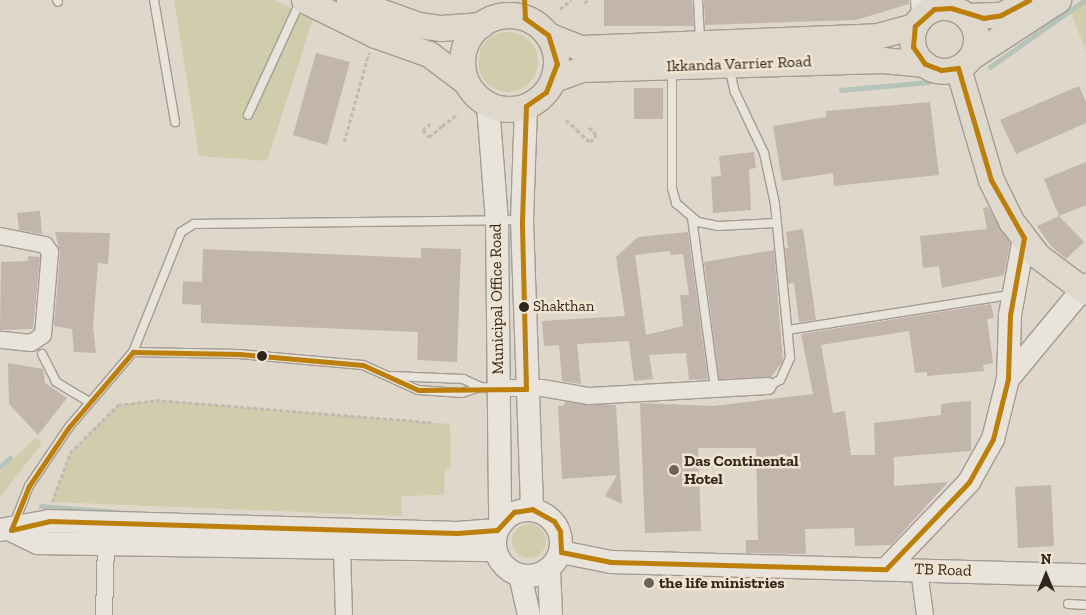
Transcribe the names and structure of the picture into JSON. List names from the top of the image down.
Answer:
{
  "streets": {
    "main road": ["Ikkanda Varrier Road", "Municipal Office Road", "TB Road"]
  },
  "crossings": [
    ["Ikkanda Varrier Road", "Municipal Office Road"],
    ["Municipal Office Road", "TB Road"]
  ],
  "places": ["Shakthan", "Das Continental Hotel", "the life ministries"],
  "north": "top"
}
